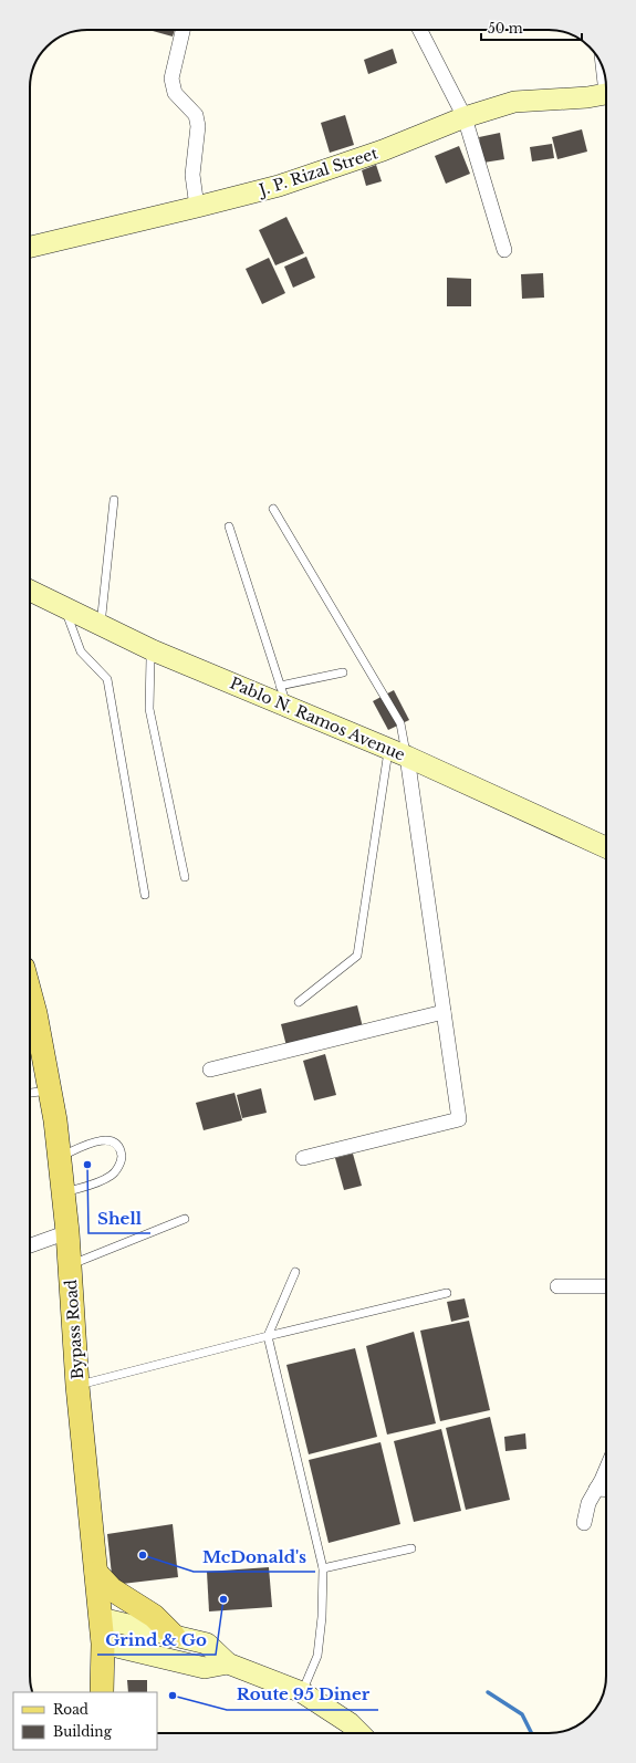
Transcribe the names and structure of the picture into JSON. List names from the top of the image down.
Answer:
{
  "streets": {
    "main road": ["J. P. Rizal Street", "Pablo N. Ramos Avenue", "Bypass Road"]
  },
  "places": [
    "Shell",
    "McDonald's",
    "Grind & Go",
    "Route 95 Diner"
  ],
  "legend": ["Road", "Building"],
  "scale_bar": "50 m"
}
